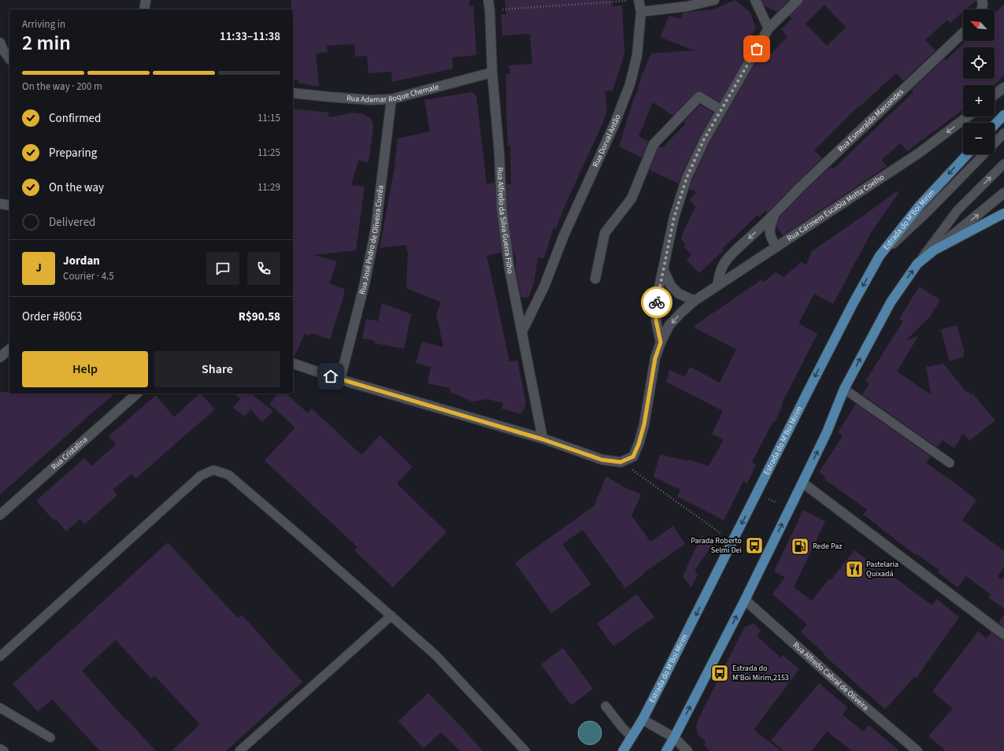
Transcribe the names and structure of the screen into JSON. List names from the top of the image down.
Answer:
{
  "streets": {
    "main road": ["Estrada do M'Boi Mirim"],
    "street": [
      "Rua Ademar Roque Chemale",
      "Rua Esmeraldo Marcondes",
      "Rua Dorval Antão",
      "Rua Cármem Escabia Motta Coelho",
      "Rua Alfredo da Silva Guerra Filho",
      "Rua José Pedro de Oliveira Corrêa",
      "Rua Cristalina",
      "Rua Alfredo Cabral de Oliveira"
    ]
  },
  "crossings": [
    ["Rua Ademar Roque Chemale", "Rua Alfredo da Silva Guerra Filho"],
    ["Rua Ademar Roque Chemale", "Rua José Pedro de Oliveira Corrêa"],
    ["Rua Esmeraldo Marcondes", "Rua Cármem Escabia Motta Coelho"],
    ["Rua Dorval Antão", "Rua Alfredo da Silva Guerra Filho"]
  ],
  "one_way": ["Rua Cármem Escabia Motta Coelho"],
  "places": {
    "bus stop": ["Parada Roberto Selmi Dei", "Estrada do M'Boi Mirim,2153"],
    "fuel station": ["Rede Paz"],
    "restaurant": ["Pastelaria Quixadá"]
  },
  "north": "top left",
  "page": {
    "map_buttons": ["+", "−"],
    "heading": ["2 min", "Arriving in", "11:33–11:38"],
    "panel": [
      "Jordan",
      "Courier · 4.5",
      "Order #8063",
      "R$90.58"
    ],
    "bar": "On the way · 200 m",
    "list": [
      ["Confirmed", "11:15"],
      ["Preparing", "11:25"],
      ["On the way", "11:29"],
      "Delivered"
    ],
    "round": "J",
    "buttons": ["Help", "Share"]
  }
}
